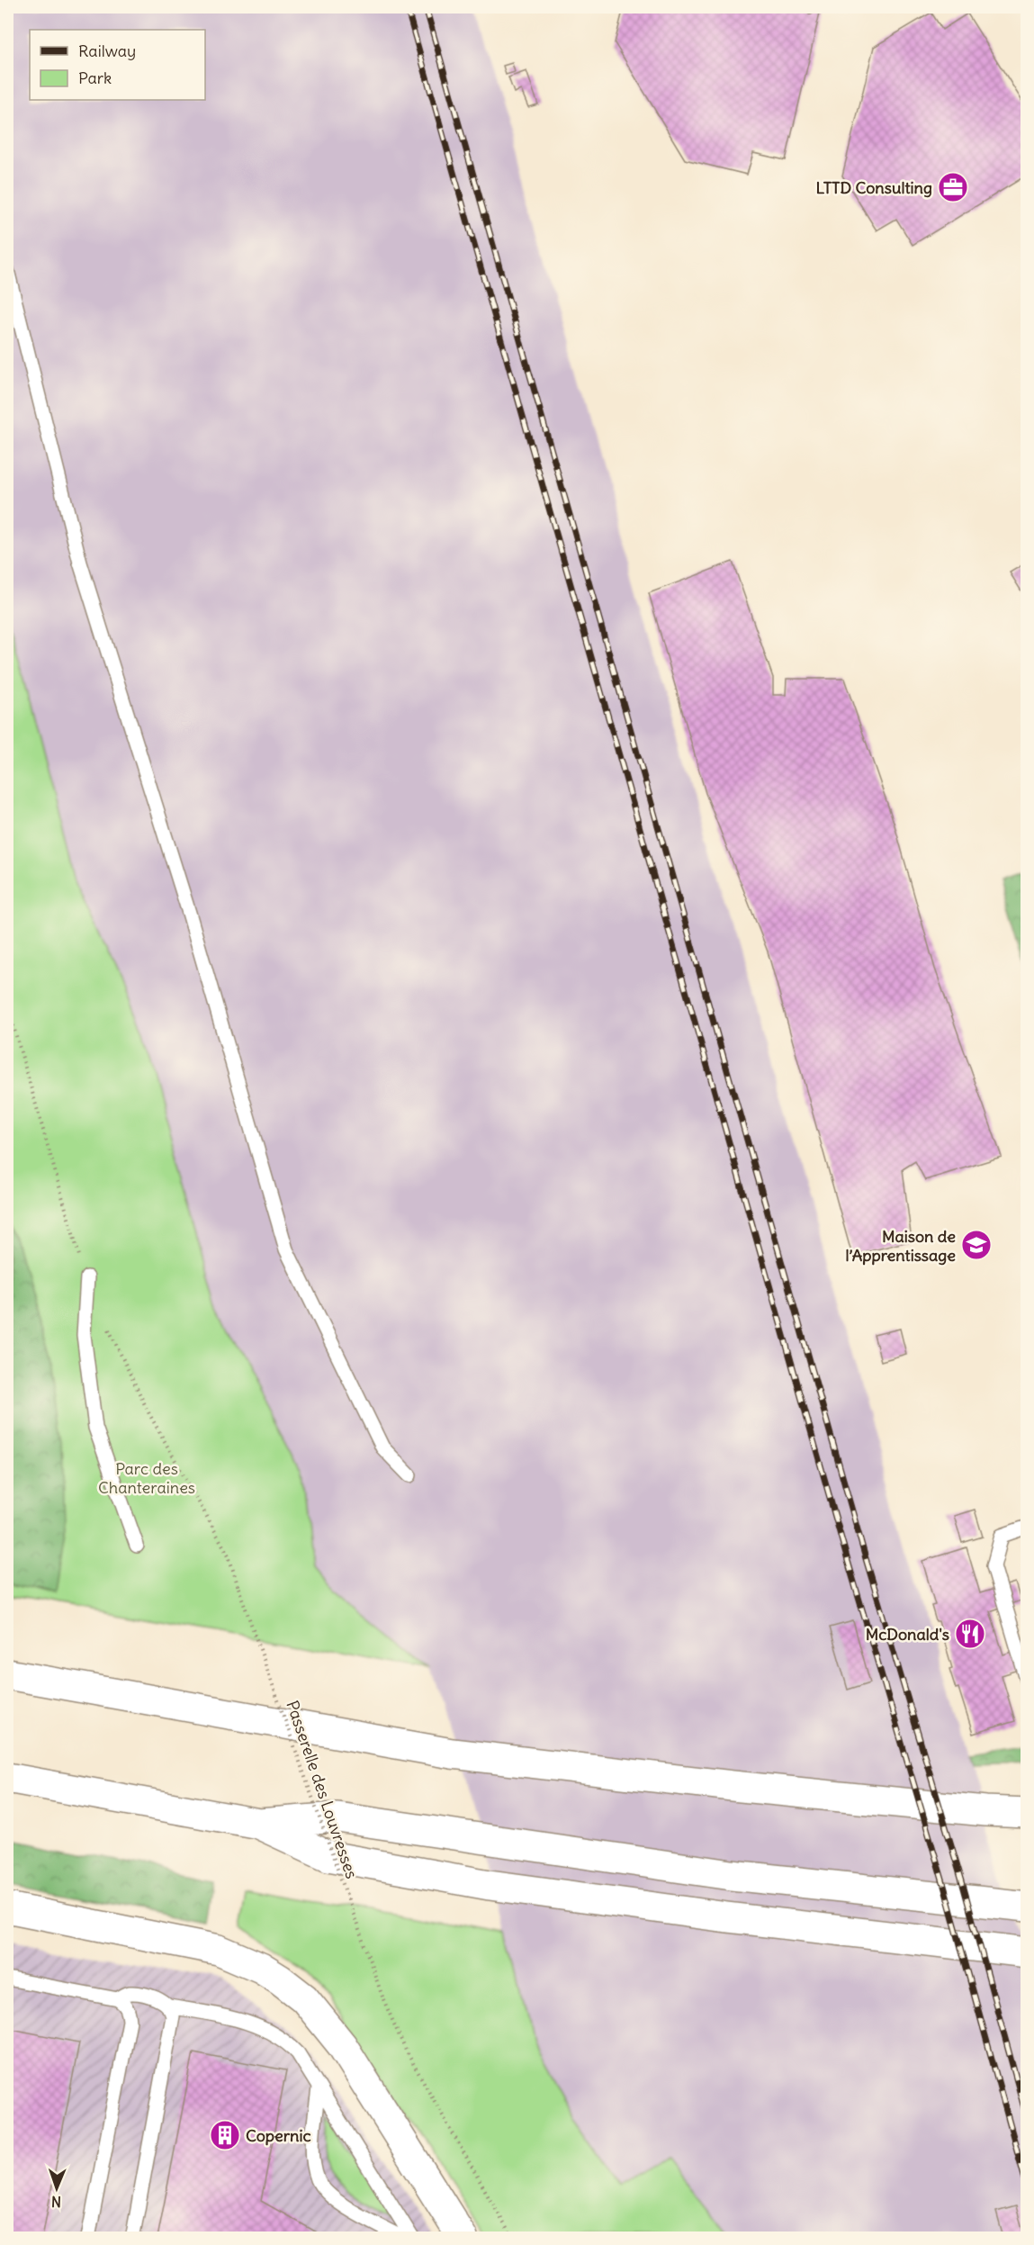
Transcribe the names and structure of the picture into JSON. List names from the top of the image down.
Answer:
{
  "streets": {
    "path": ["Passerelle des Louvresses"]
  },
  "parks": ["Parc des Chanteraines"],
  "places": {
    "office": ["LTTD Consulting"],
    "school or university": ["Maison de l’Apprentissage"],
    "restaurant": ["McDonald's"],
    "building": ["Copernic"]
  },
  "legend": ["Railway", "Park"],
  "north": "bottom"
}
